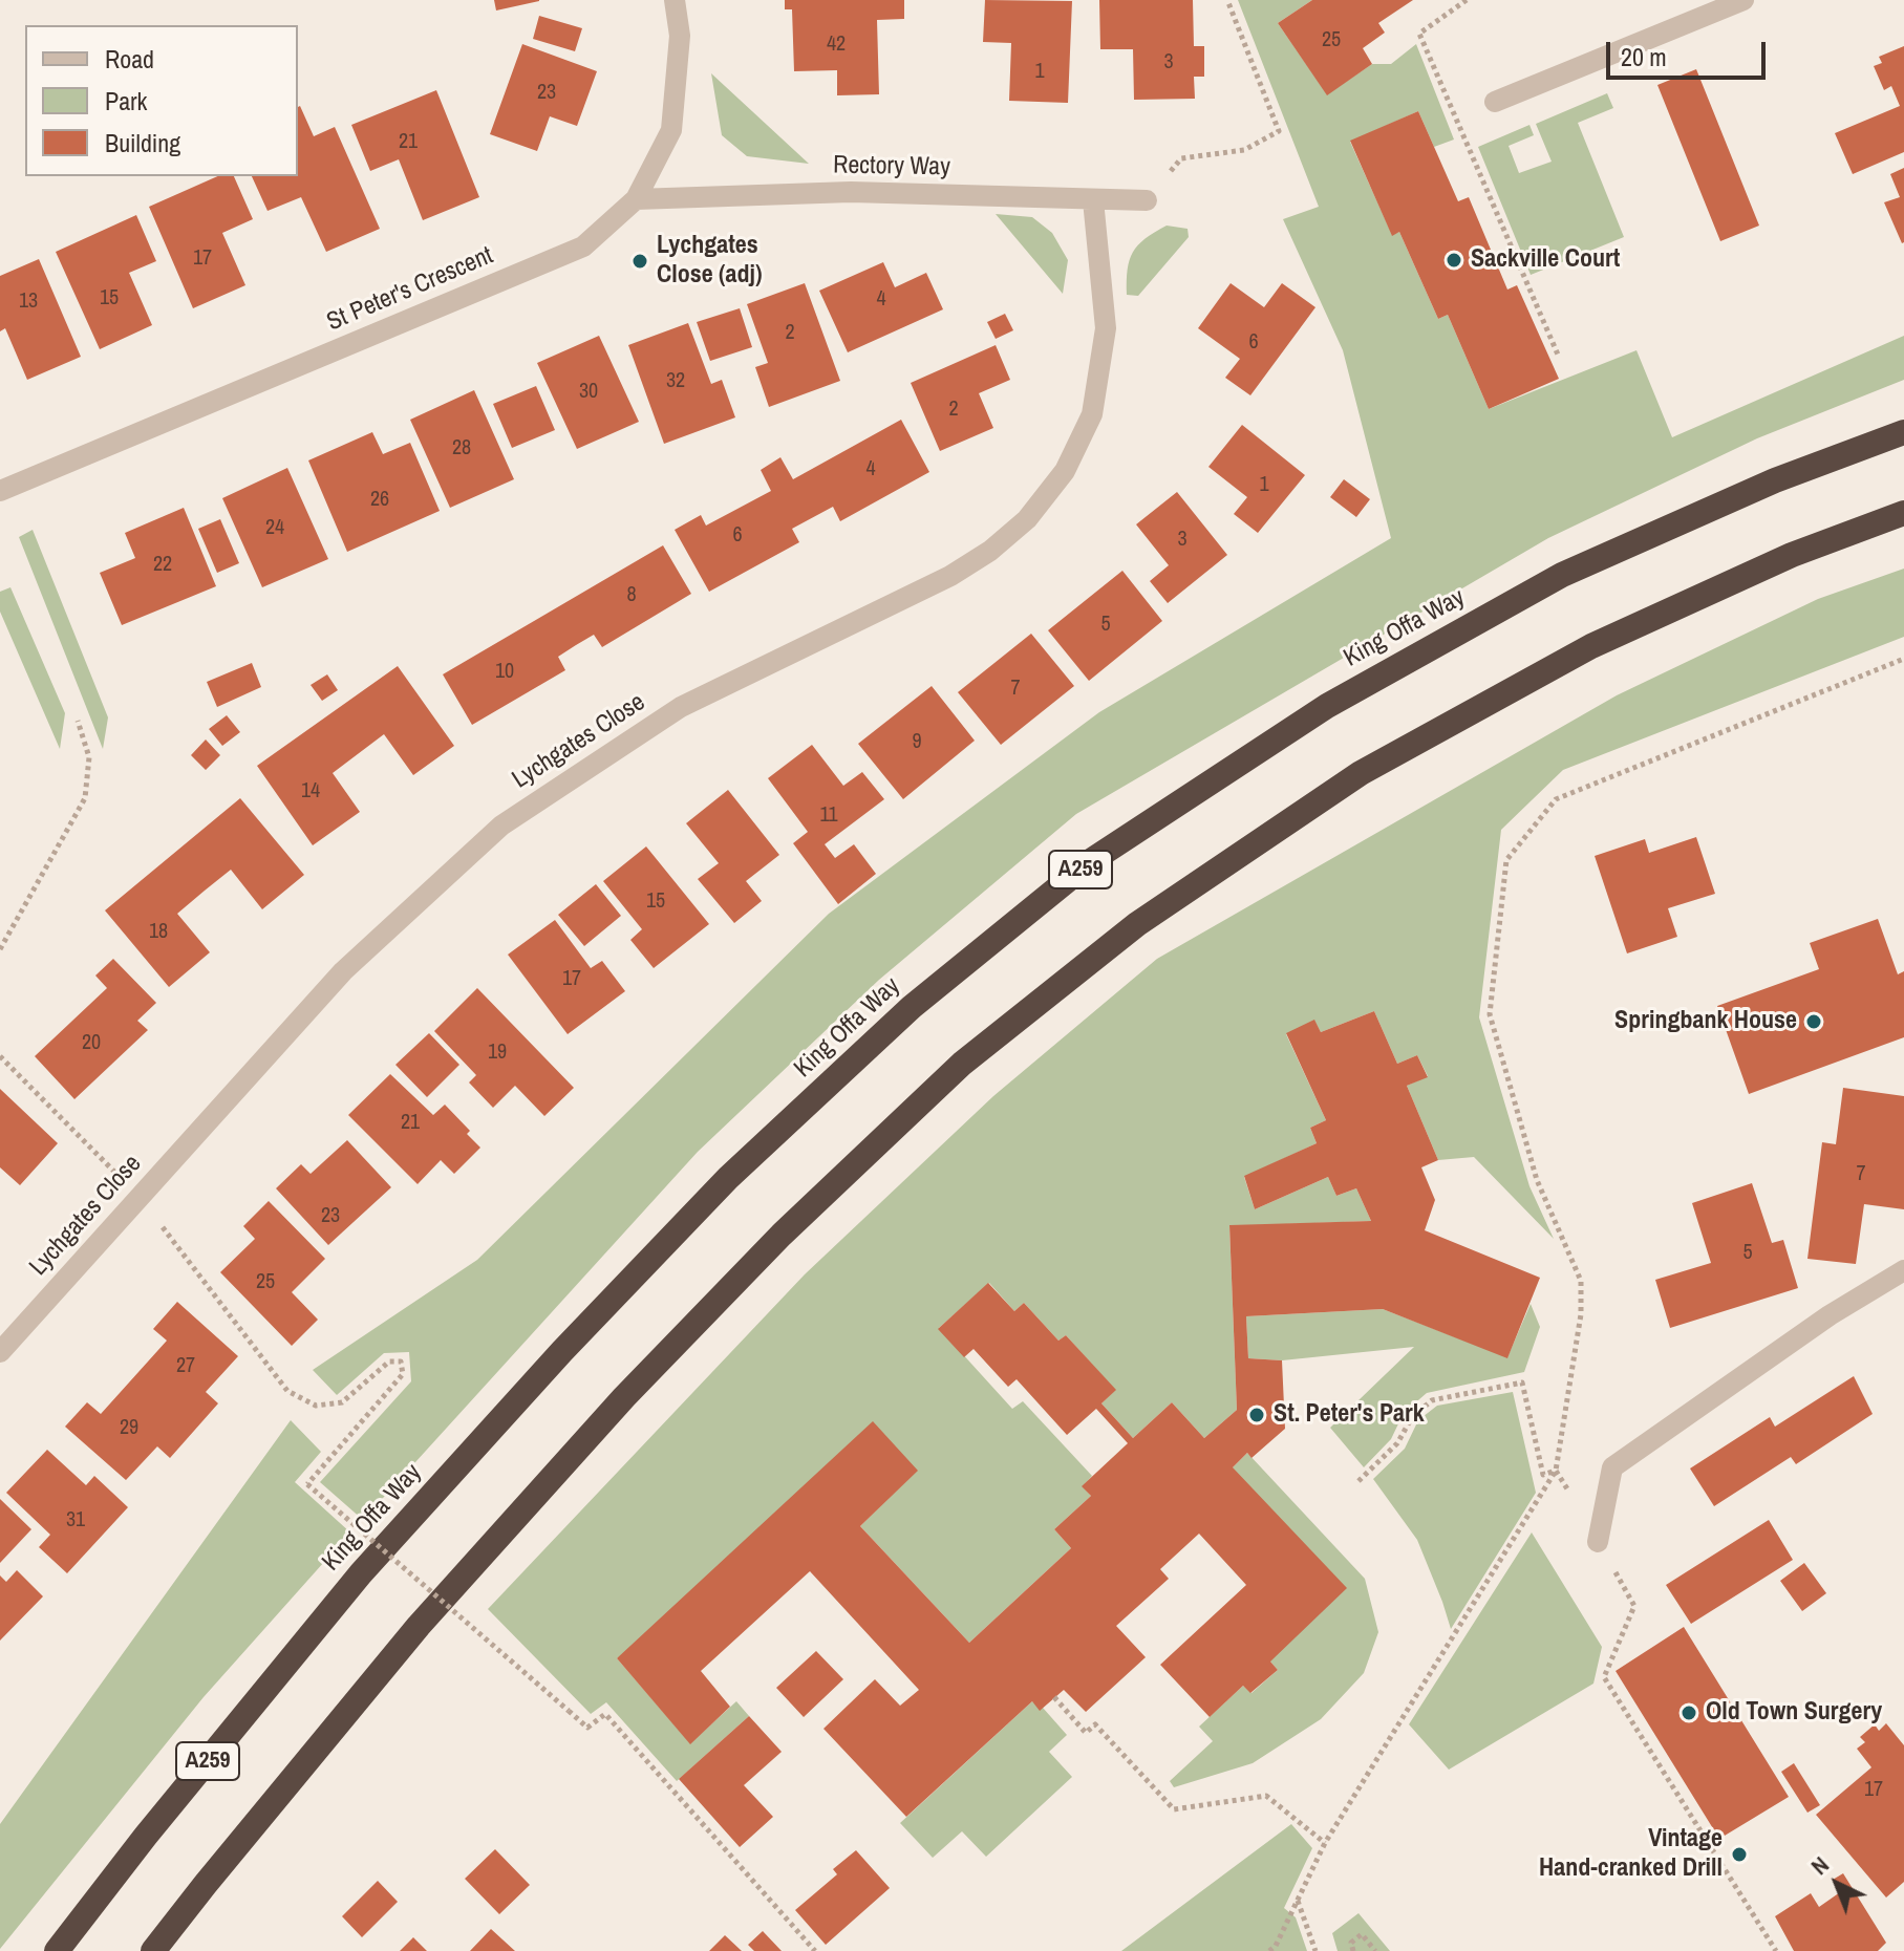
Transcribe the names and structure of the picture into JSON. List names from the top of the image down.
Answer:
{
  "streets": {
    "highway": ["King Offa Way", "A259"],
    "street": ["Rectory Way", "St Peter's Crescent", "Lychgates Close"]
  },
  "crossings": [
    ["Rectory Way", "St Peter's Crescent"],
    ["Rectory Way", "Lychgates Close"]
  ],
  "places": [
    "Sackville Court",
    "Lychgates Close (adj)",
    "Springbank House",
    "St. Peter's Park",
    "Old Town Surgery",
    "Vintage Hand-cranked Drill"
  ],
  "house_numbers": [
    "25",
    "42",
    "3",
    "1",
    "23",
    "21",
    "17",
    "15",
    "4",
    "13",
    "2",
    "6",
    "32",
    "30",
    "2",
    "28",
    "4",
    "1",
    "26",
    "24",
    "6",
    "3",
    "22",
    "8",
    "5",
    "10",
    "7",
    "9",
    "14",
    "11",
    "15",
    "18",
    "17",
    "20",
    "19",
    "21",
    "7",
    "23",
    "5",
    "25",
    "27",
    "29",
    "31",
    "17"
  ],
  "legend": ["Road", "Park", "Building"],
  "scale_bar": "20 m",
  "north": "top left"
}
